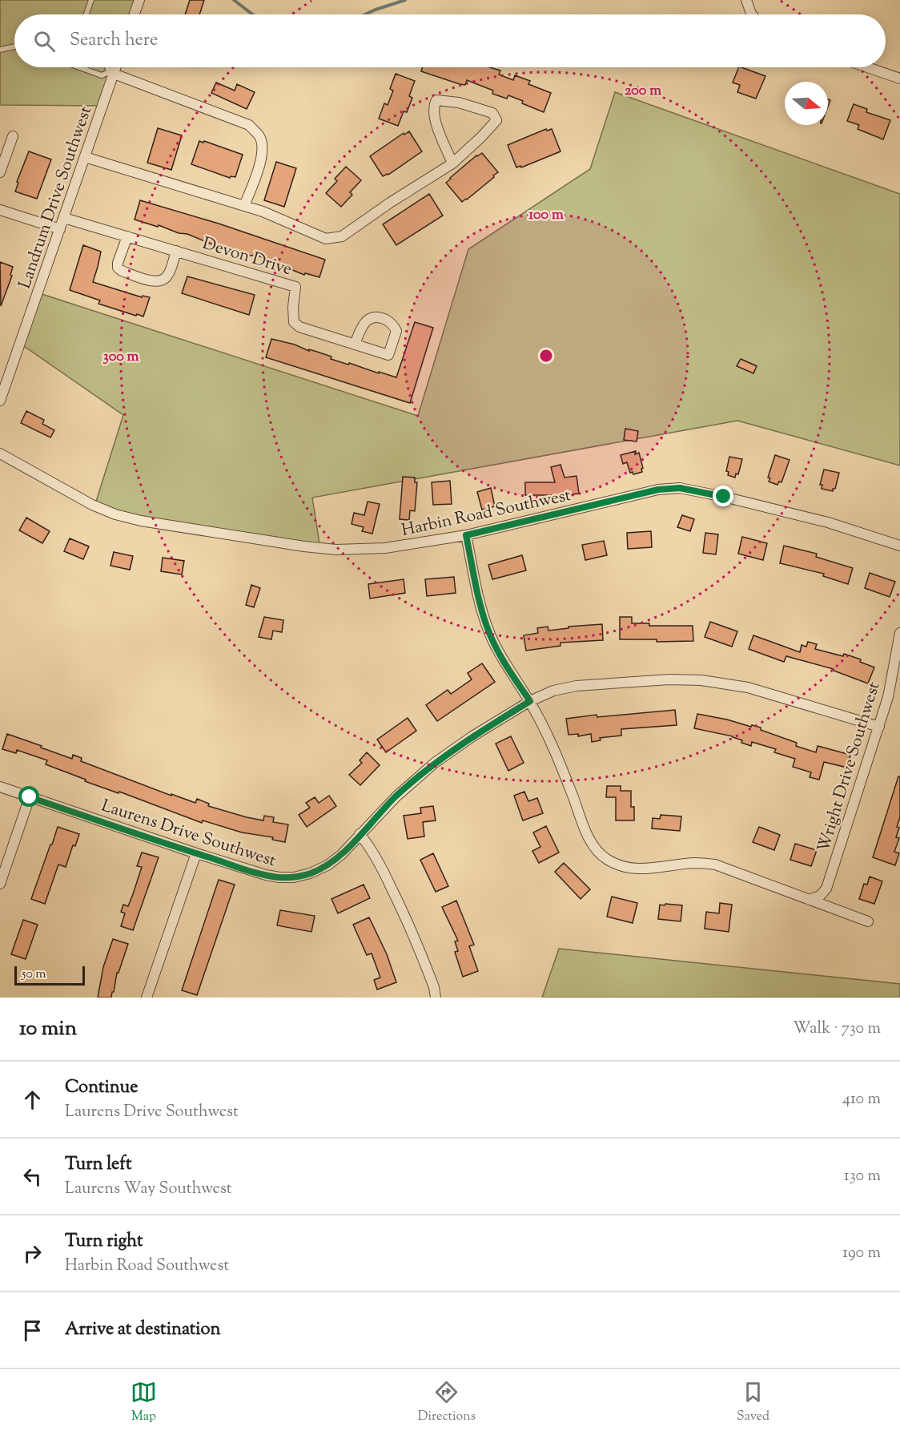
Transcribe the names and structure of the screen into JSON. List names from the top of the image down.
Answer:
{
  "streets": {
    "street": [
      "Landrum Drive Southwest",
      "Devon Drive",
      "Harbin Road Southwest",
      "Wright Drive Southwest",
      "Laurens Drive Southwest"
    ]
  },
  "crossings": [
    ["Landrum Drive Southwest", "Devon Drive"],
    ["Wright Drive Southwest", "Laurens Drive Southwest"]
  ],
  "scale_bar": "50 m",
  "north": "right",
  "page": {
    "search": "Search here",
    "scale": "50 m",
    "heading": ["10 min", "Walk · 730 m"],
    "list": [
      ["Continue", "Laurens Drive Southwest", "410 m"],
      ["Turn left", "Laurens Way Southwest", "130 m"],
      ["Turn right", "Harbin Road Southwest", "190 m"],
      "Arrive at destination"
    ],
    "nav": ["Map", "Directions", "Saved"]
  },
  "rings": ["200 m", "100 m", "300 m"]
}
